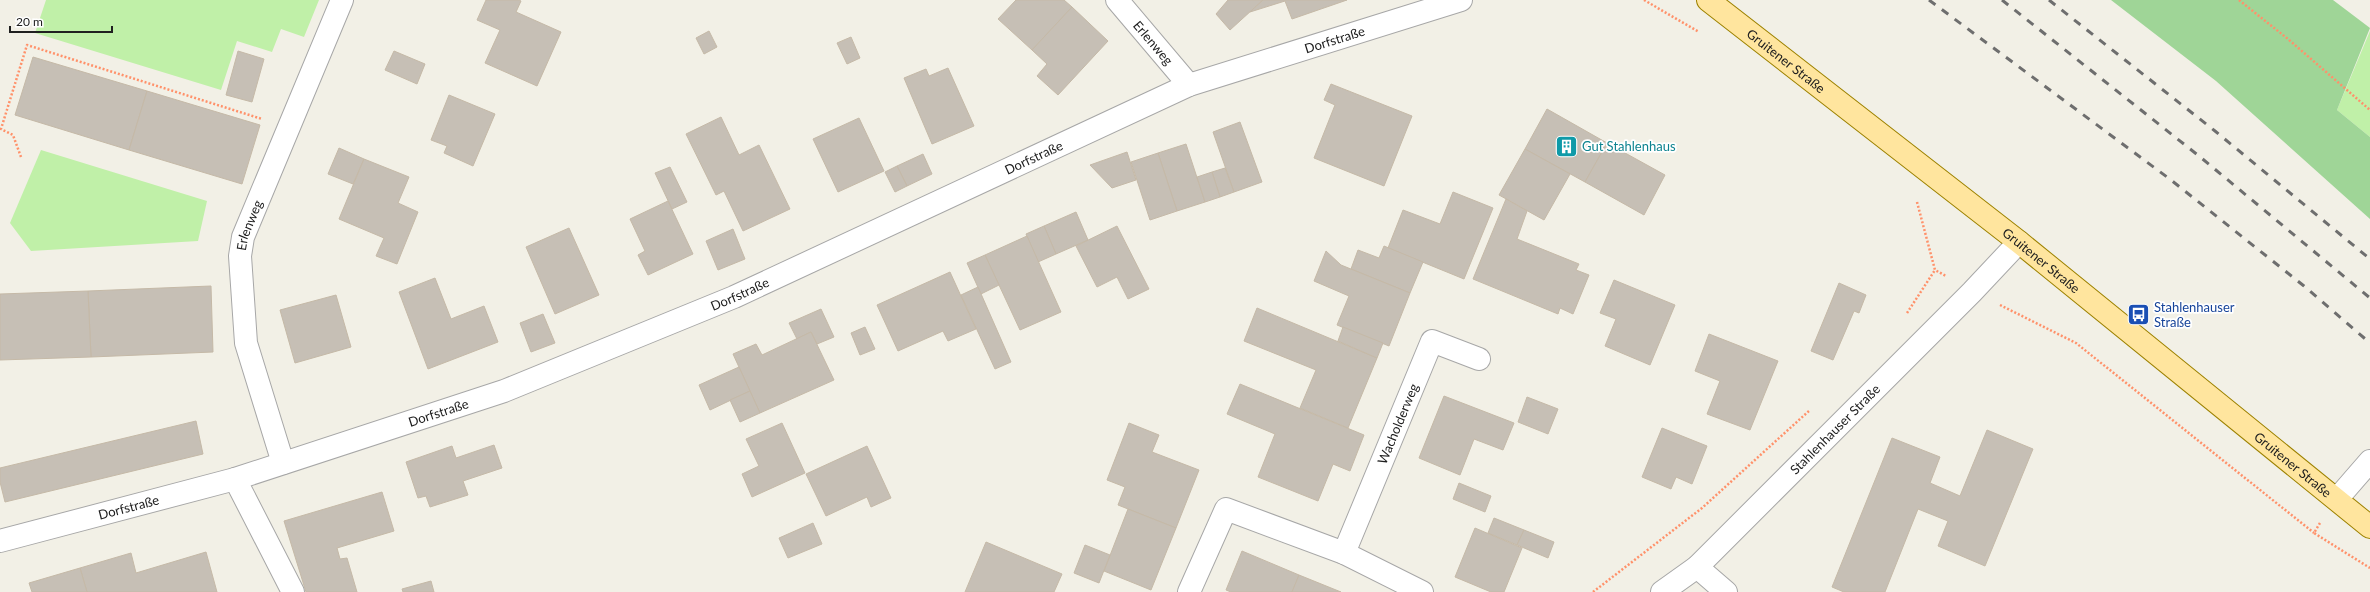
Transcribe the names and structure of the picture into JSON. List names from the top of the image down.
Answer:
{
  "streets": {
    "main road": ["Gruitener Straße"],
    "street": [
      "Dorfstraße",
      "Erlenweg",
      "Wacholderweg",
      "Stahlenhauser Straße"
    ]
  },
  "crossings": [
    ["Dorfstraße", "Erlenweg"],
    ["Gruitener Straße", "Stahlenhauser Straße"]
  ],
  "places": {
    "building": ["Gut Stahlenhaus"],
    "bus stop": ["Stahlenhauser Straße"]
  },
  "scale_bar": "20 m"
}
